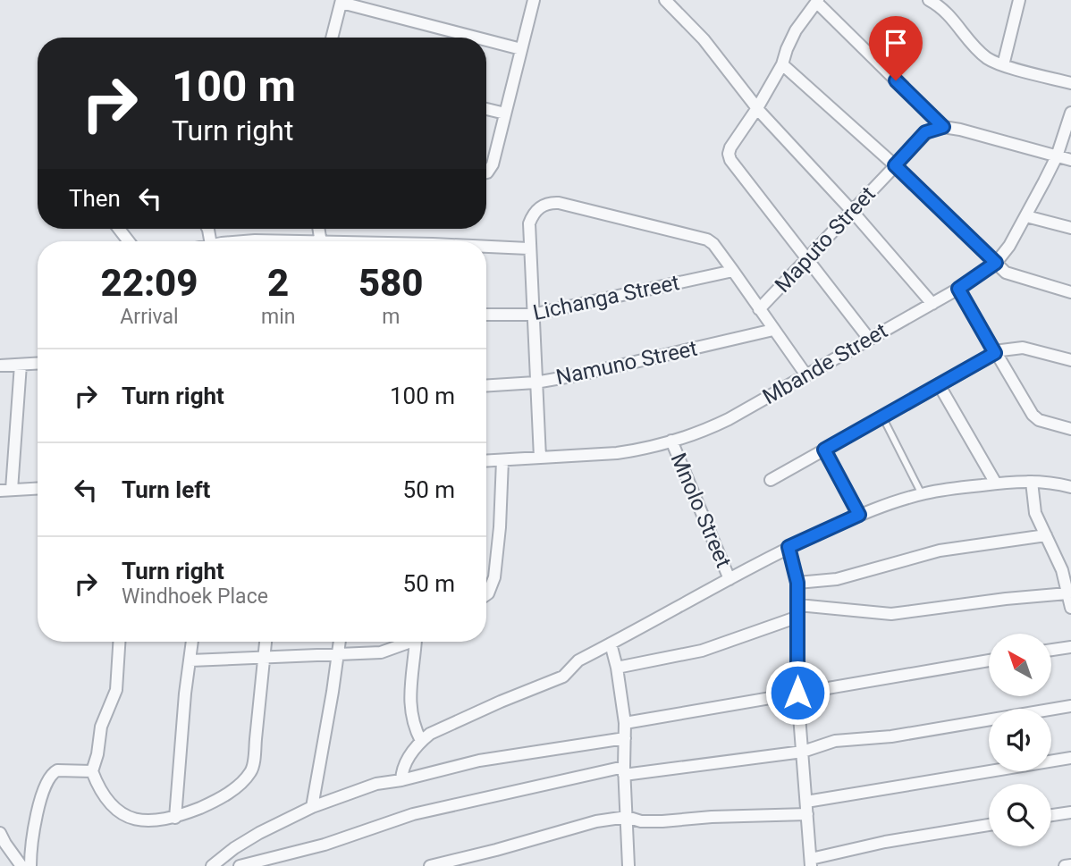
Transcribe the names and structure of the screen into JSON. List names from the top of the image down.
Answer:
{
  "streets": {
    "street": [
      "Maputo Street",
      "Lichanga Street",
      "Namuno Street",
      "Mbande Street",
      "Mnolo Street"
    ]
  },
  "crossings": [
    ["Mbande Street", "Mnolo Street"]
  ],
  "north": "top left",
  "page": {
    "turn": ["100 m", "Turn right"],
    "then": "Then",
    "eta": [
      "22:09",
      "Arrival",
      "2",
      "min",
      "580",
      "m"
    ],
    "list": [
      {
        "name": "Turn right",
        "value": "100 m"
      },
      {
        "name": "Turn left",
        "value": "50 m"
      },
      {
        "name": "Turn right",
        "note": "Windhoek Place",
        "value": "50 m"
      }
    ]
  }
}
